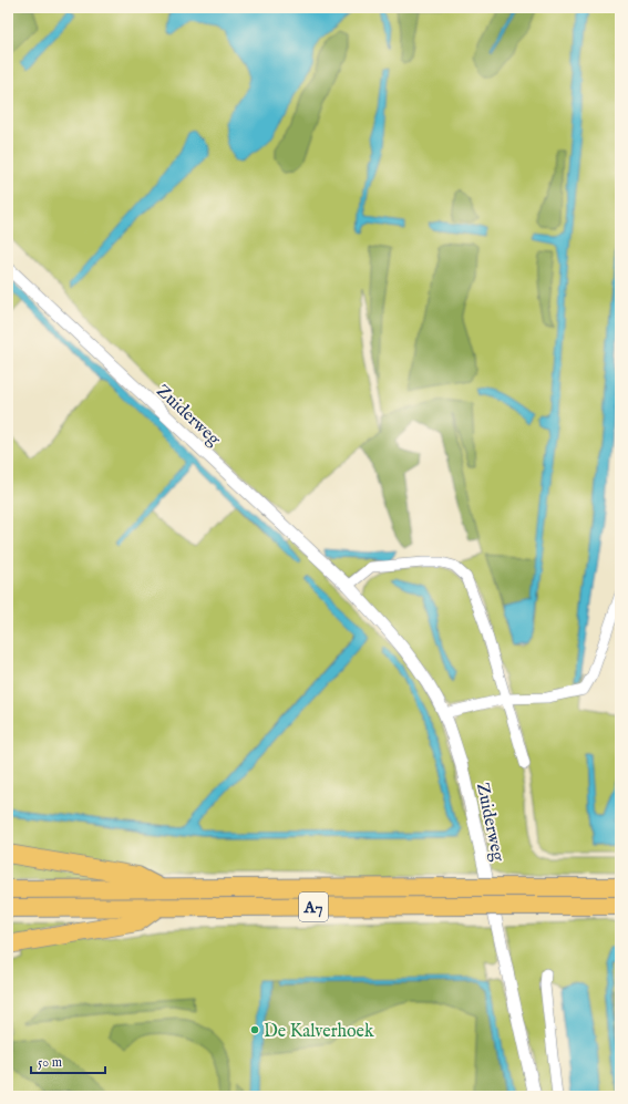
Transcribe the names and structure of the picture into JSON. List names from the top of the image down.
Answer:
{
  "streets": {
    "highway": ["A7"],
    "street": ["Zuiderweg"]
  },
  "places": ["De Kalverhoek"],
  "scale_bar": "50 m"
}
